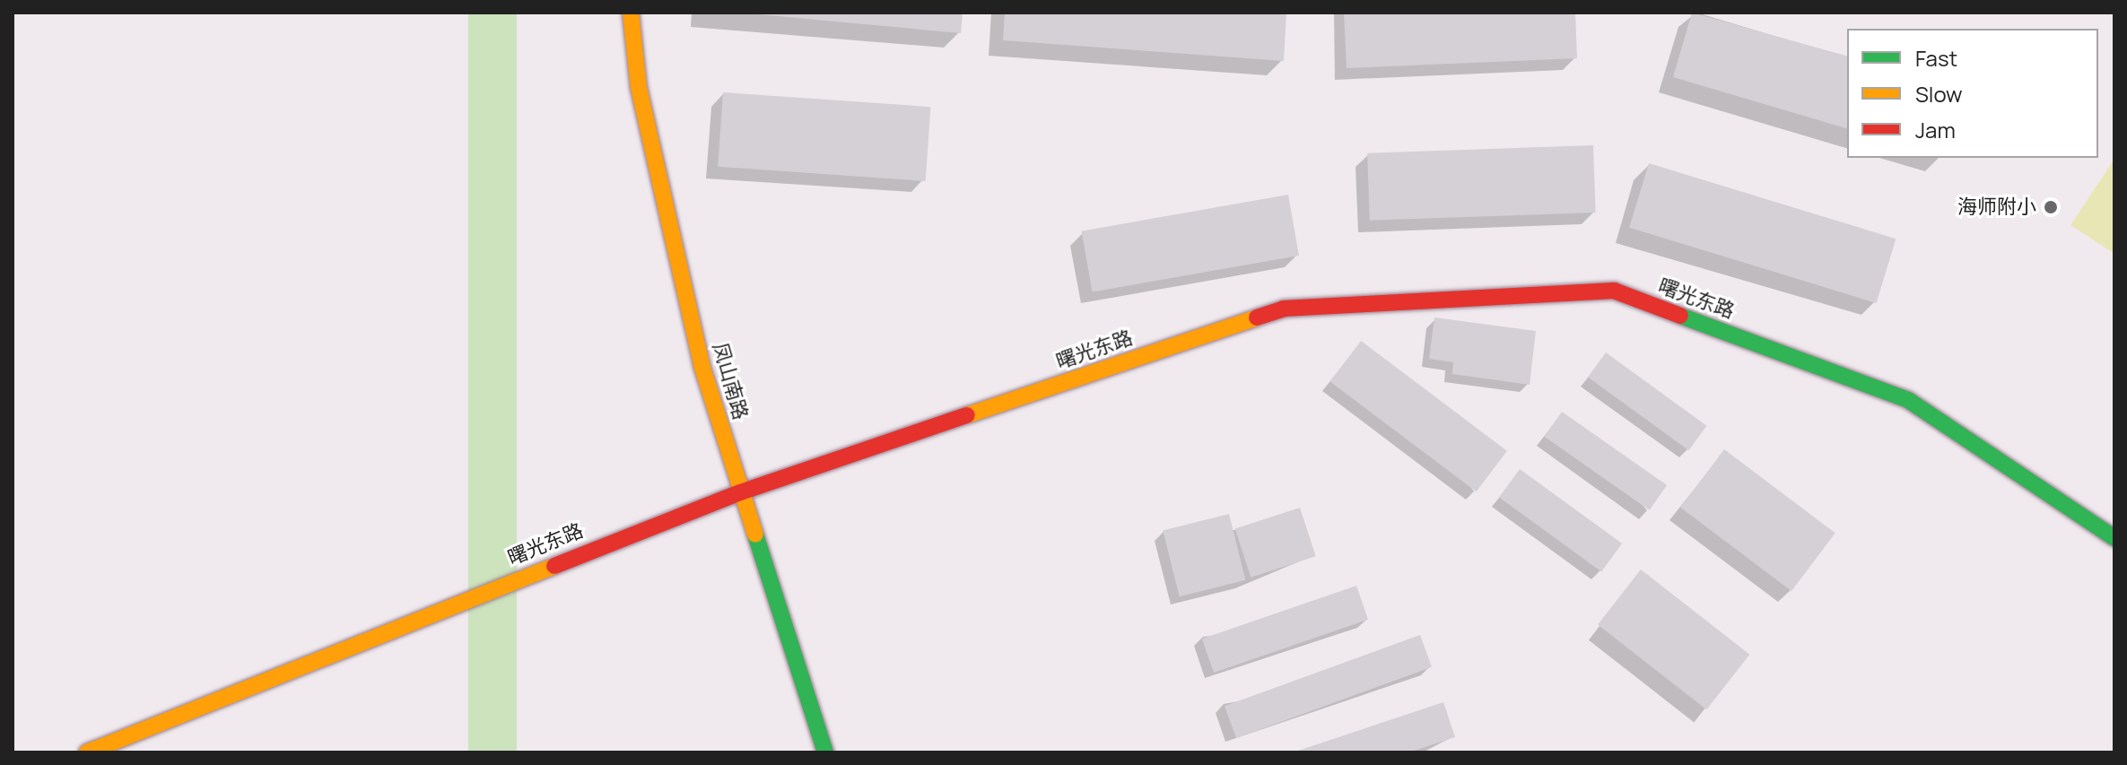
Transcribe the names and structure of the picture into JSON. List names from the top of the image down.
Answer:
{
  "streets": {
    "street": ["曙光东路", "凤山南路"]
  },
  "crossings": [
    ["曙光东路", "凤山南路"]
  ],
  "places": ["海师附小"],
  "legend": ["Fast", "Slow", "Jam"]
}
